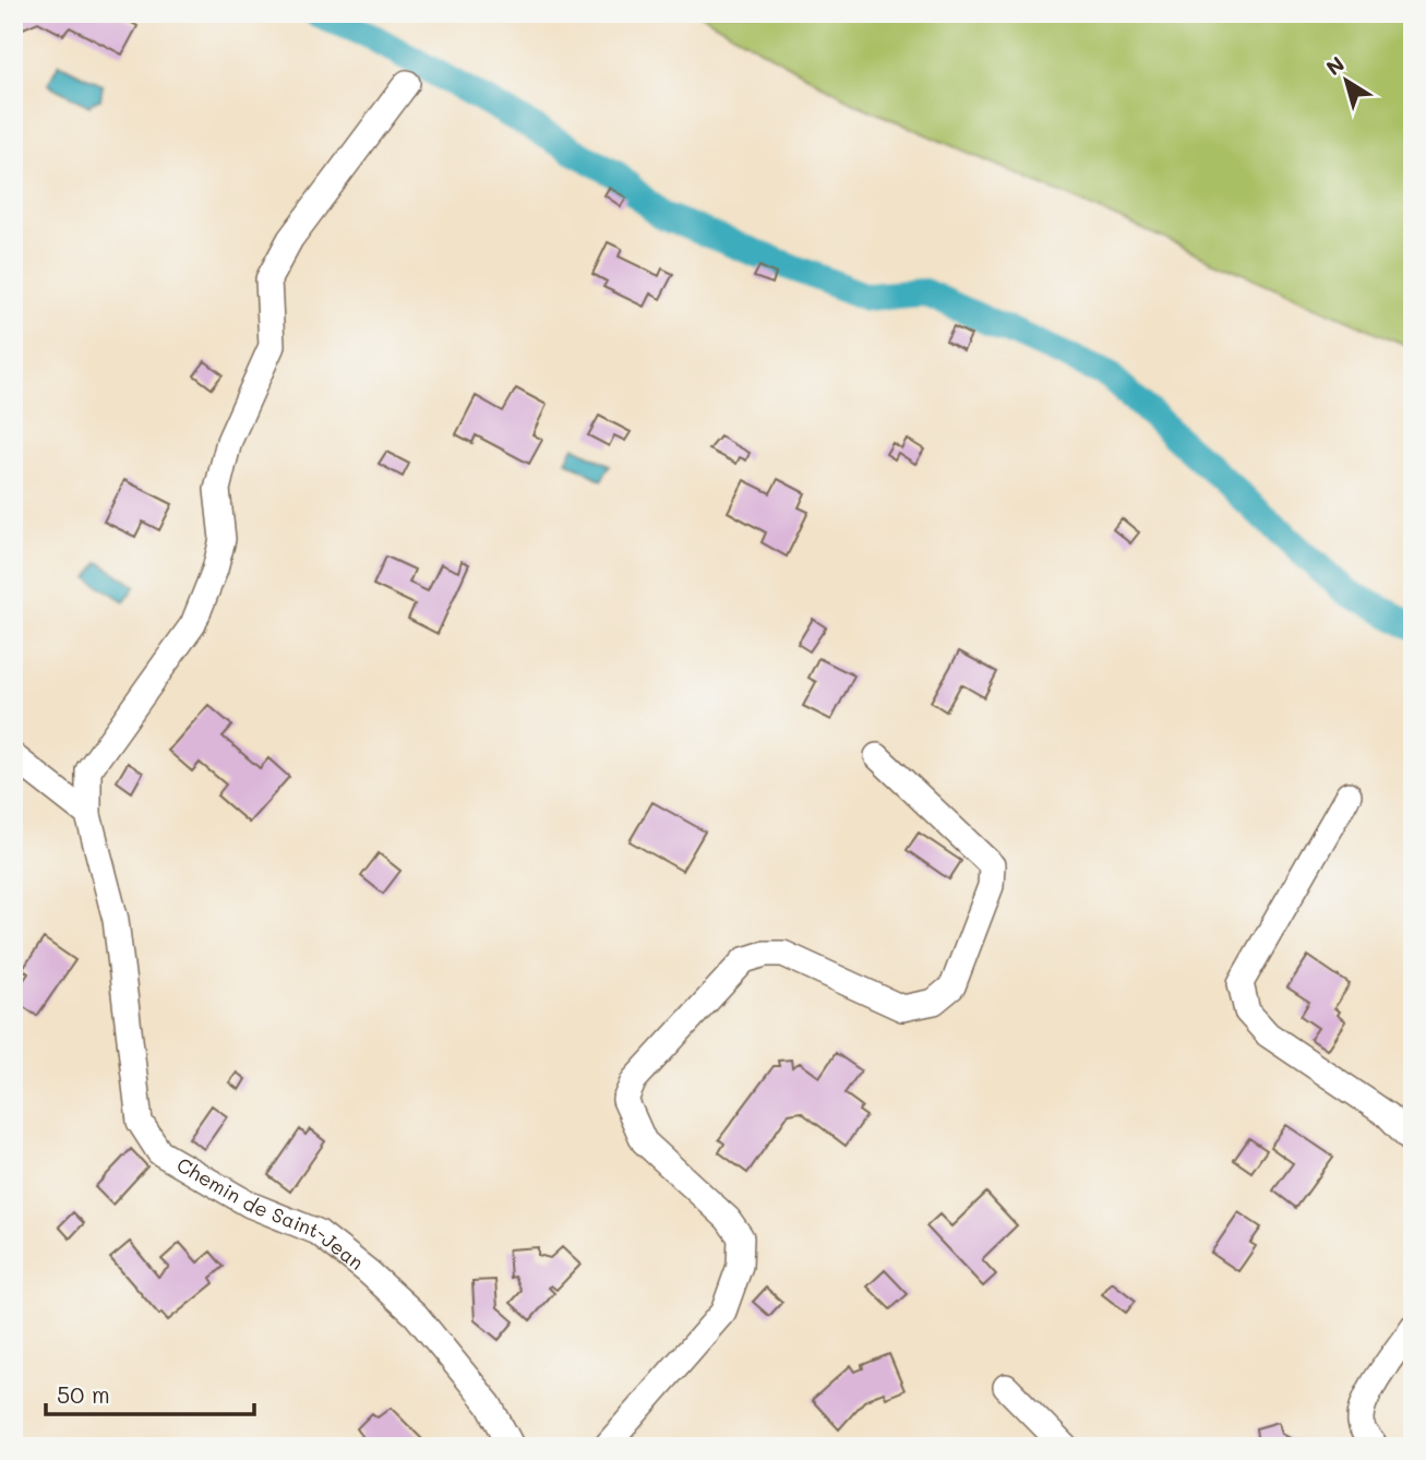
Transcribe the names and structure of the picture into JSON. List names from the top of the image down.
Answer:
{
  "streets": {
    "street": ["Chemin de Saint-Jean"]
  },
  "scale_bar": "50 m",
  "north": "top left"
}
